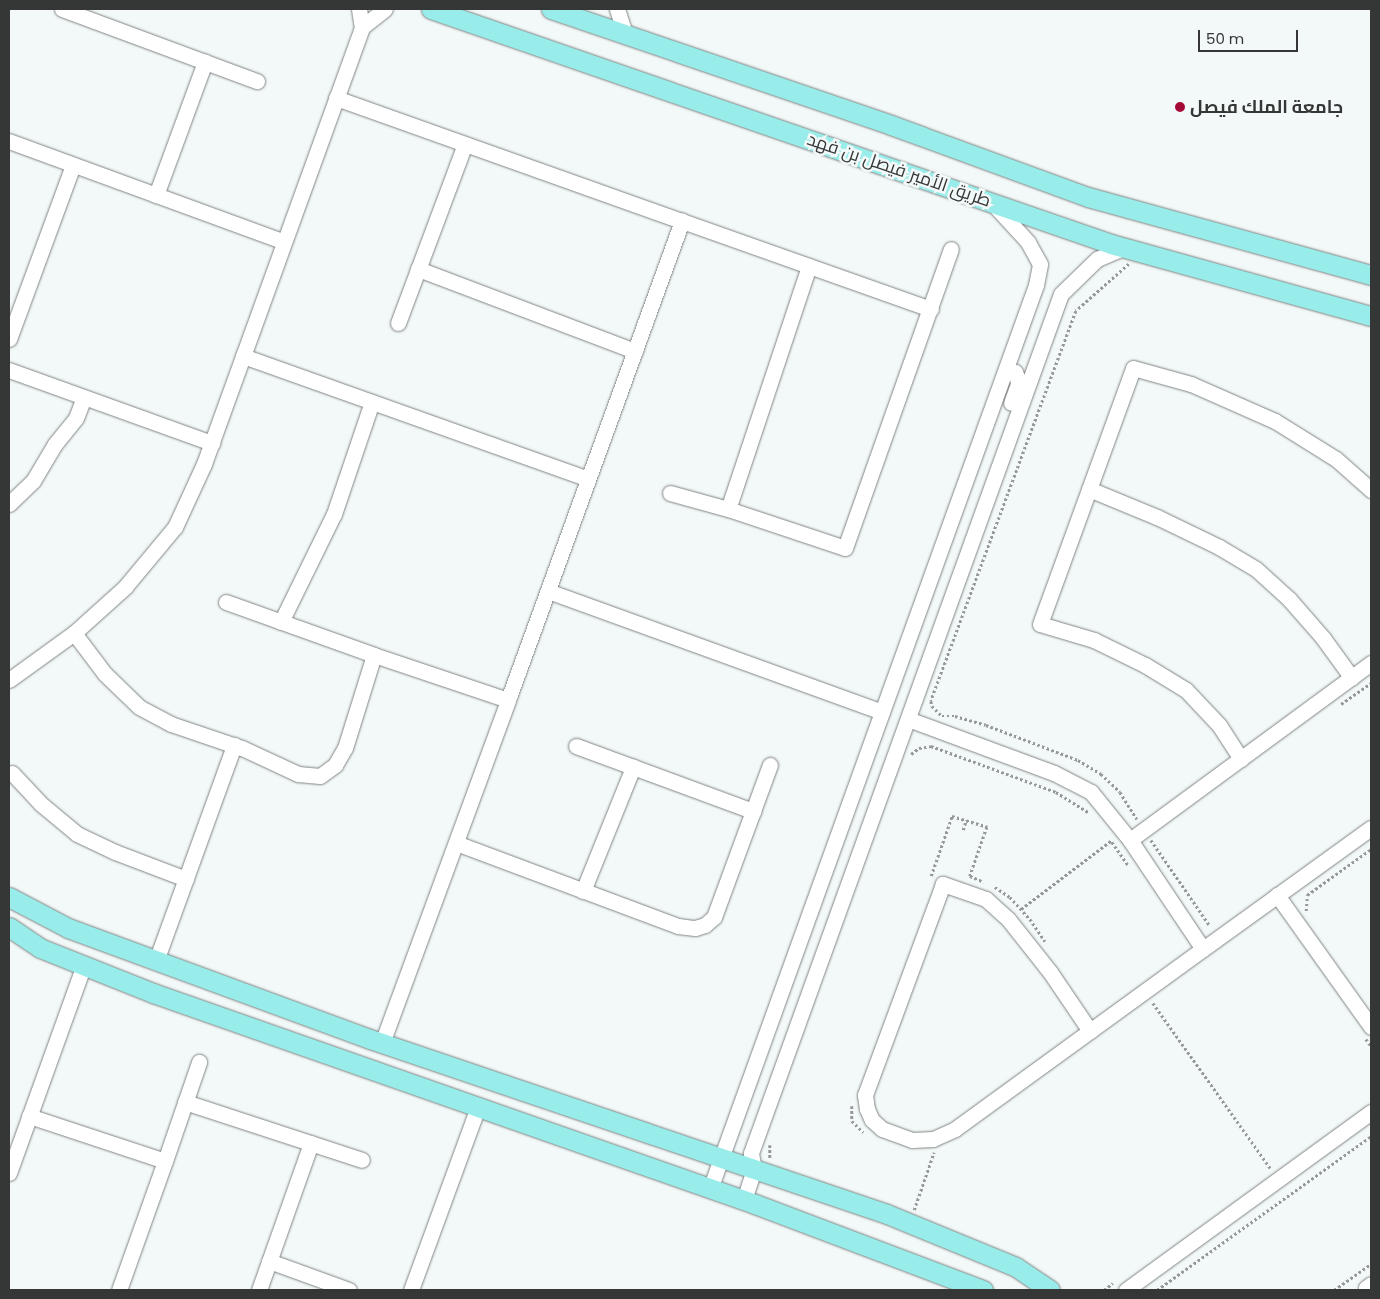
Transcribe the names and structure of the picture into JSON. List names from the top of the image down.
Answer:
{
  "streets": {
    "main road": ["طريق الأمير فيصل بن فهد"]
  },
  "places": ["جامعة الملك فيصل"],
  "scale_bar": "50 m"
}
